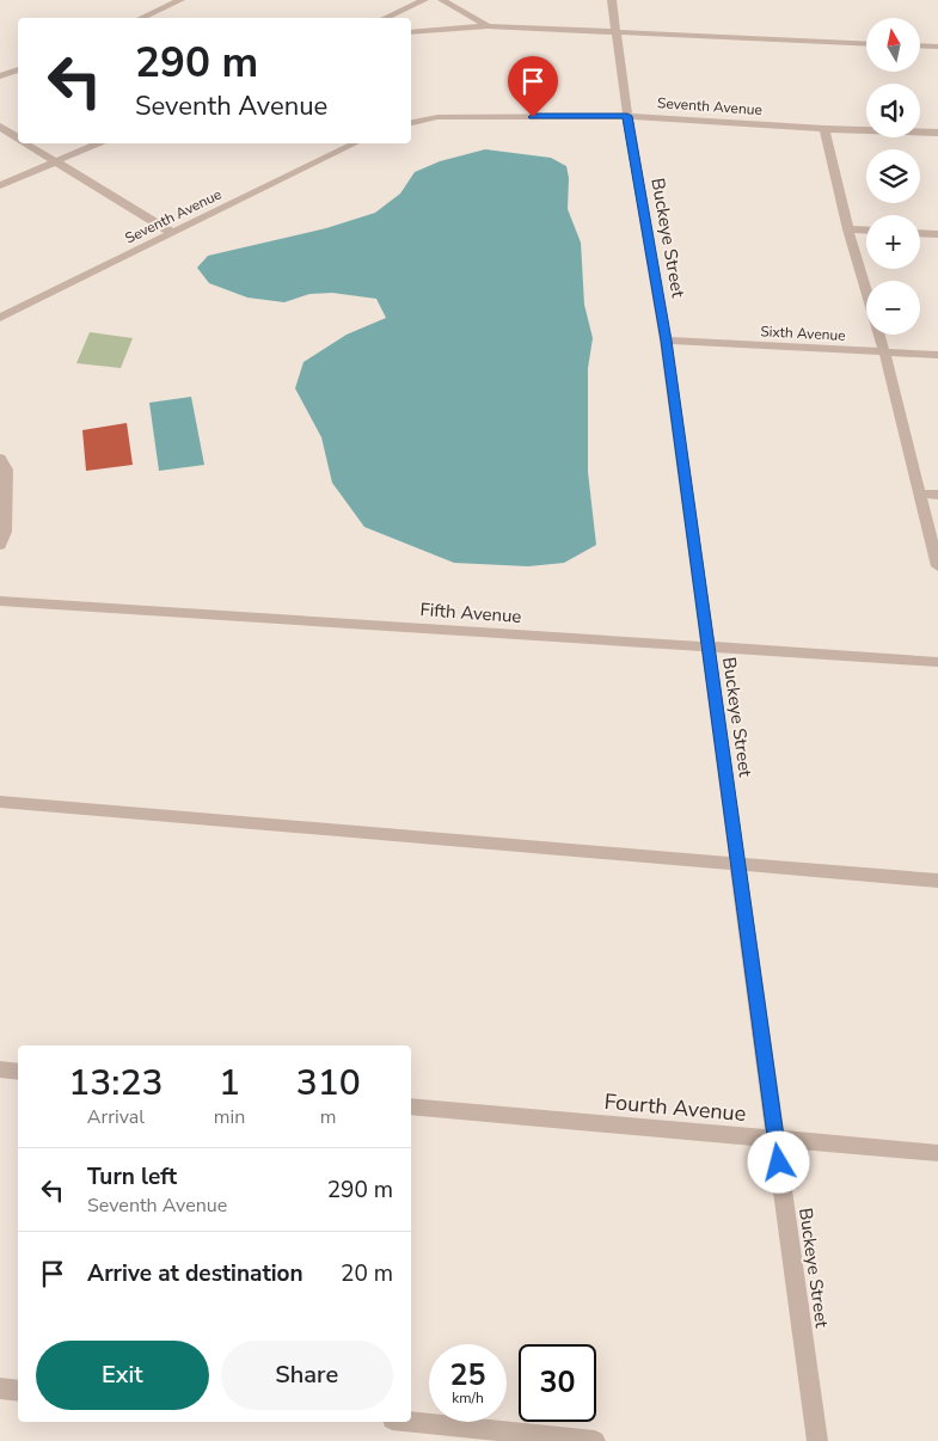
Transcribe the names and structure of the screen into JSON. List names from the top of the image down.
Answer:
{
  "streets": {
    "street": [
      "Seventh Avenue",
      "Buckeye Street",
      "Sixth Avenue",
      "Fifth Avenue",
      "Fourth Avenue"
    ]
  },
  "crossings": [
    ["Seventh Avenue", "Buckeye Street"],
    ["Buckeye Street", "Sixth Avenue"],
    ["Buckeye Street", "Fifth Avenue"],
    ["Buckeye Street", "Fourth Avenue"]
  ],
  "north": "top",
  "page": {
    "map_buttons": ["+", "−"],
    "turn": ["290 m", "Seventh Avenue"],
    "eta": [
      "13:23",
      "Arrival",
      "1",
      "min",
      "310",
      "m"
    ],
    "list": [
      {
        "name": "Turn left",
        "note": "Seventh Avenue",
        "value": "290 m"
      },
      {
        "name": "Arrive at destination",
        "value": "20 m"
      }
    ],
    "buttons": ["Exit", "Share"],
    "speed": "25 km/h",
    "limit": "30"
  }
}
